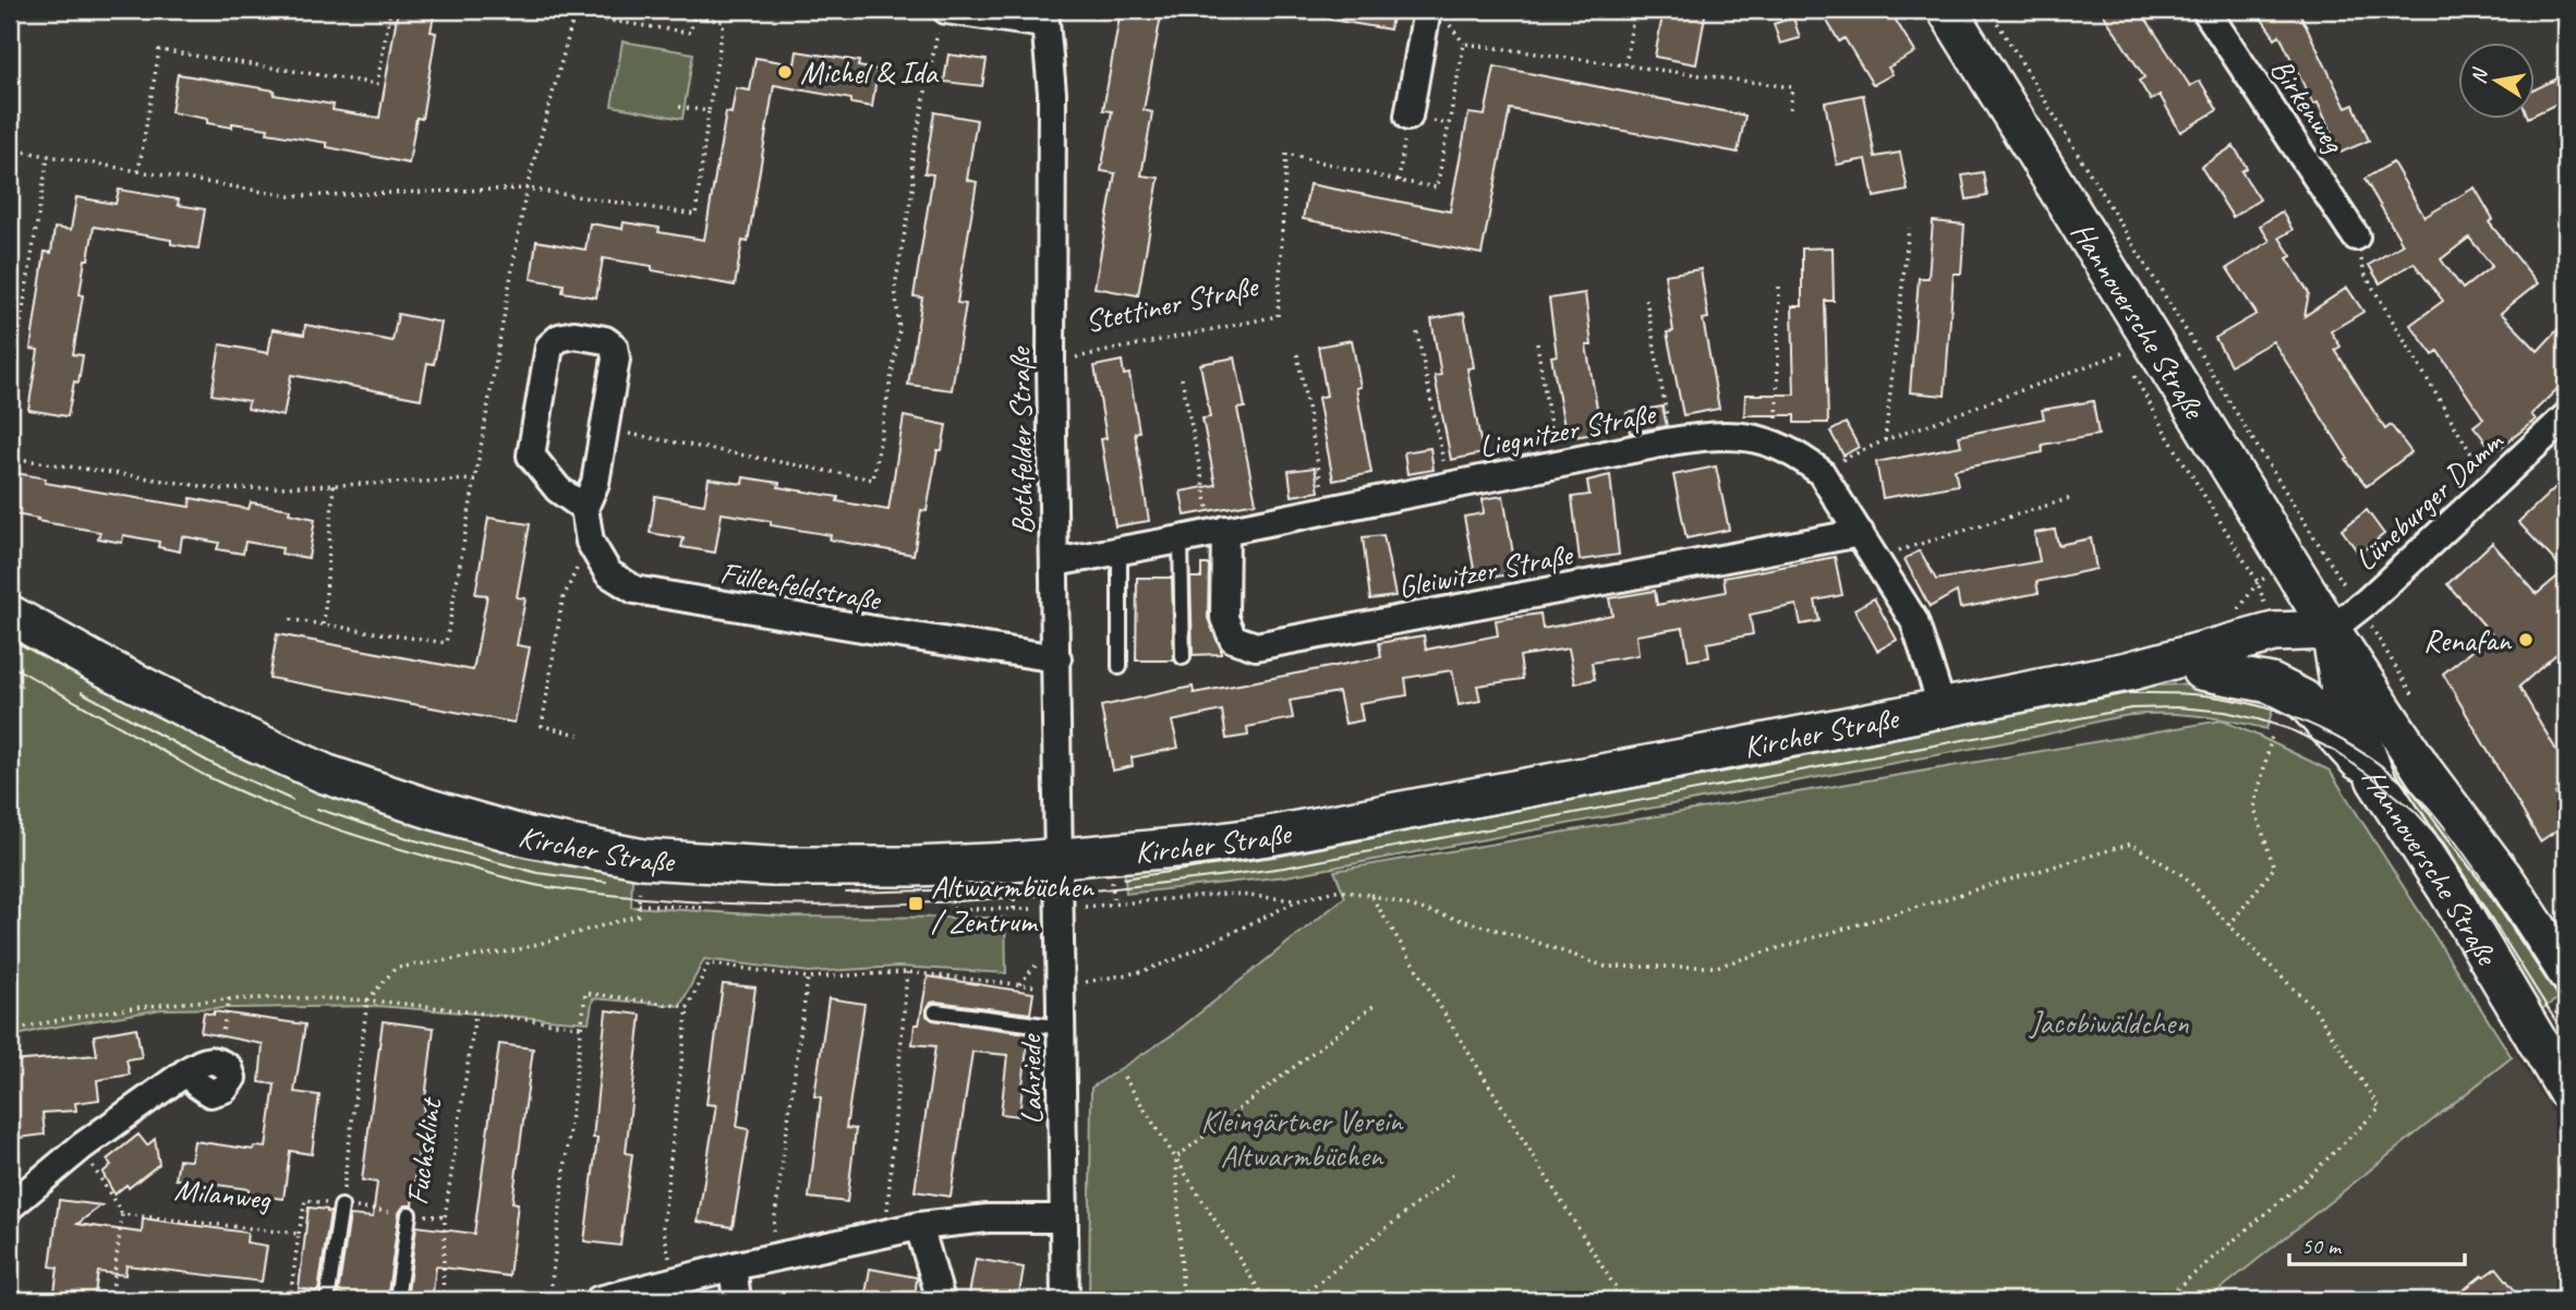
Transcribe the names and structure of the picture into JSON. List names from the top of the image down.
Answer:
{
  "streets": {
    "main road": ["Hannoversche Straße", "Kircher Straße"],
    "street": [
      "Birkenweg",
      "Liegnitzer Straße",
      "Bothfelder Straße",
      "Lüneburger Damm",
      "Gleiwitzer Straße",
      "Füllenfeldstraße",
      "Lahriede"
    ],
    "path": ["Stettiner Straße", "Fuchsklint", "Milanweg"]
  },
  "crossings": [
    ["Stettiner Straße", "Bothfelder Straße"],
    ["Hannoversche Straße", "Lüneburger Damm"],
    ["Hannoversche Straße", "Kircher Straße"],
    ["Liegnitzer Straße", "Bothfelder Straße"],
    ["Liegnitzer Straße", "Gleiwitzer Straße"],
    ["Liegnitzer Straße", "Kircher Straße"],
    ["Bothfelder Straße", "Füllenfeldstraße"],
    ["Bothfelder Straße", "Kircher Straße"],
    ["Bothfelder Straße", "Lahriede"],
    ["Lüneburger Damm", "Kircher Straße"],
    ["Kircher Straße", "Lahriede"]
  ],
  "parks": ["Jacobiwäldchen", "Kleingärtner Verein Altwarmbüchen"],
  "places": {
    "other": ["Michel & Ida", "Renafan"],
    "transit": ["Altwarmbüchen / Zentrum"]
  },
  "scale_bar": "50 m",
  "north": "left"
}
